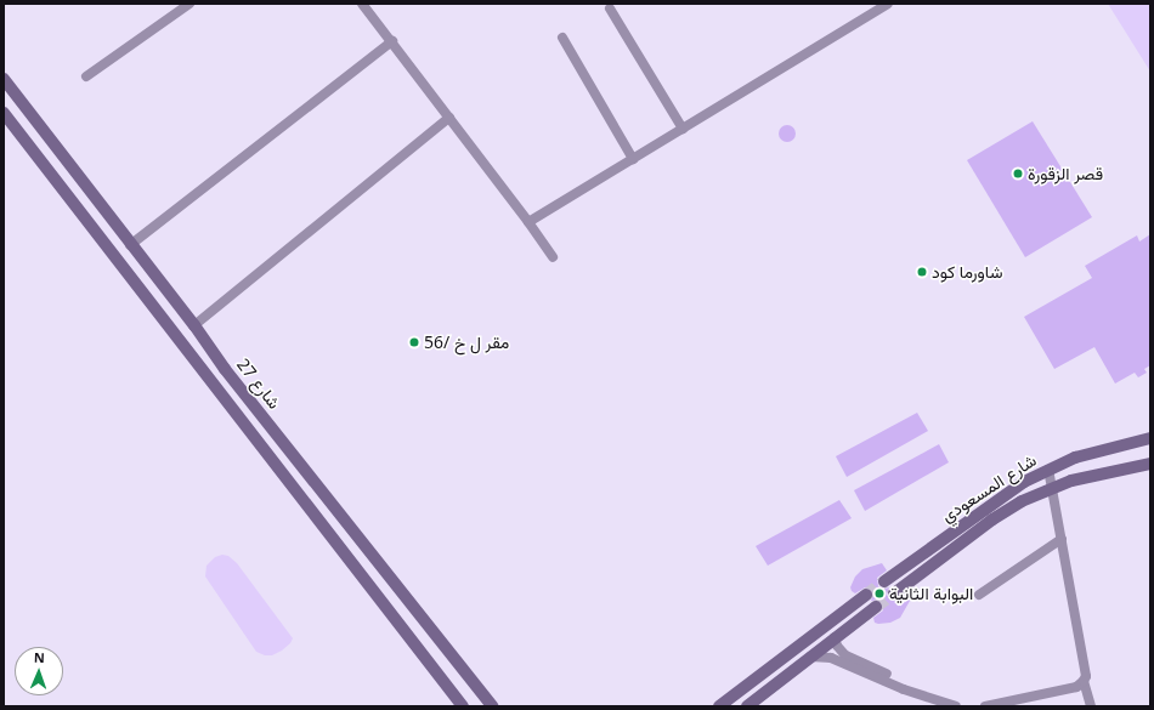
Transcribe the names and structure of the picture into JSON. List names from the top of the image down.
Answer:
{
  "streets": {
    "main road": ["شارع 27", "شارع المسعودي"]
  },
  "places": [
    "قصر الزقورة",
    "شاورما كود",
    "مقر ل خ /56",
    "البوابة الثانية"
  ],
  "north": "top"
}
